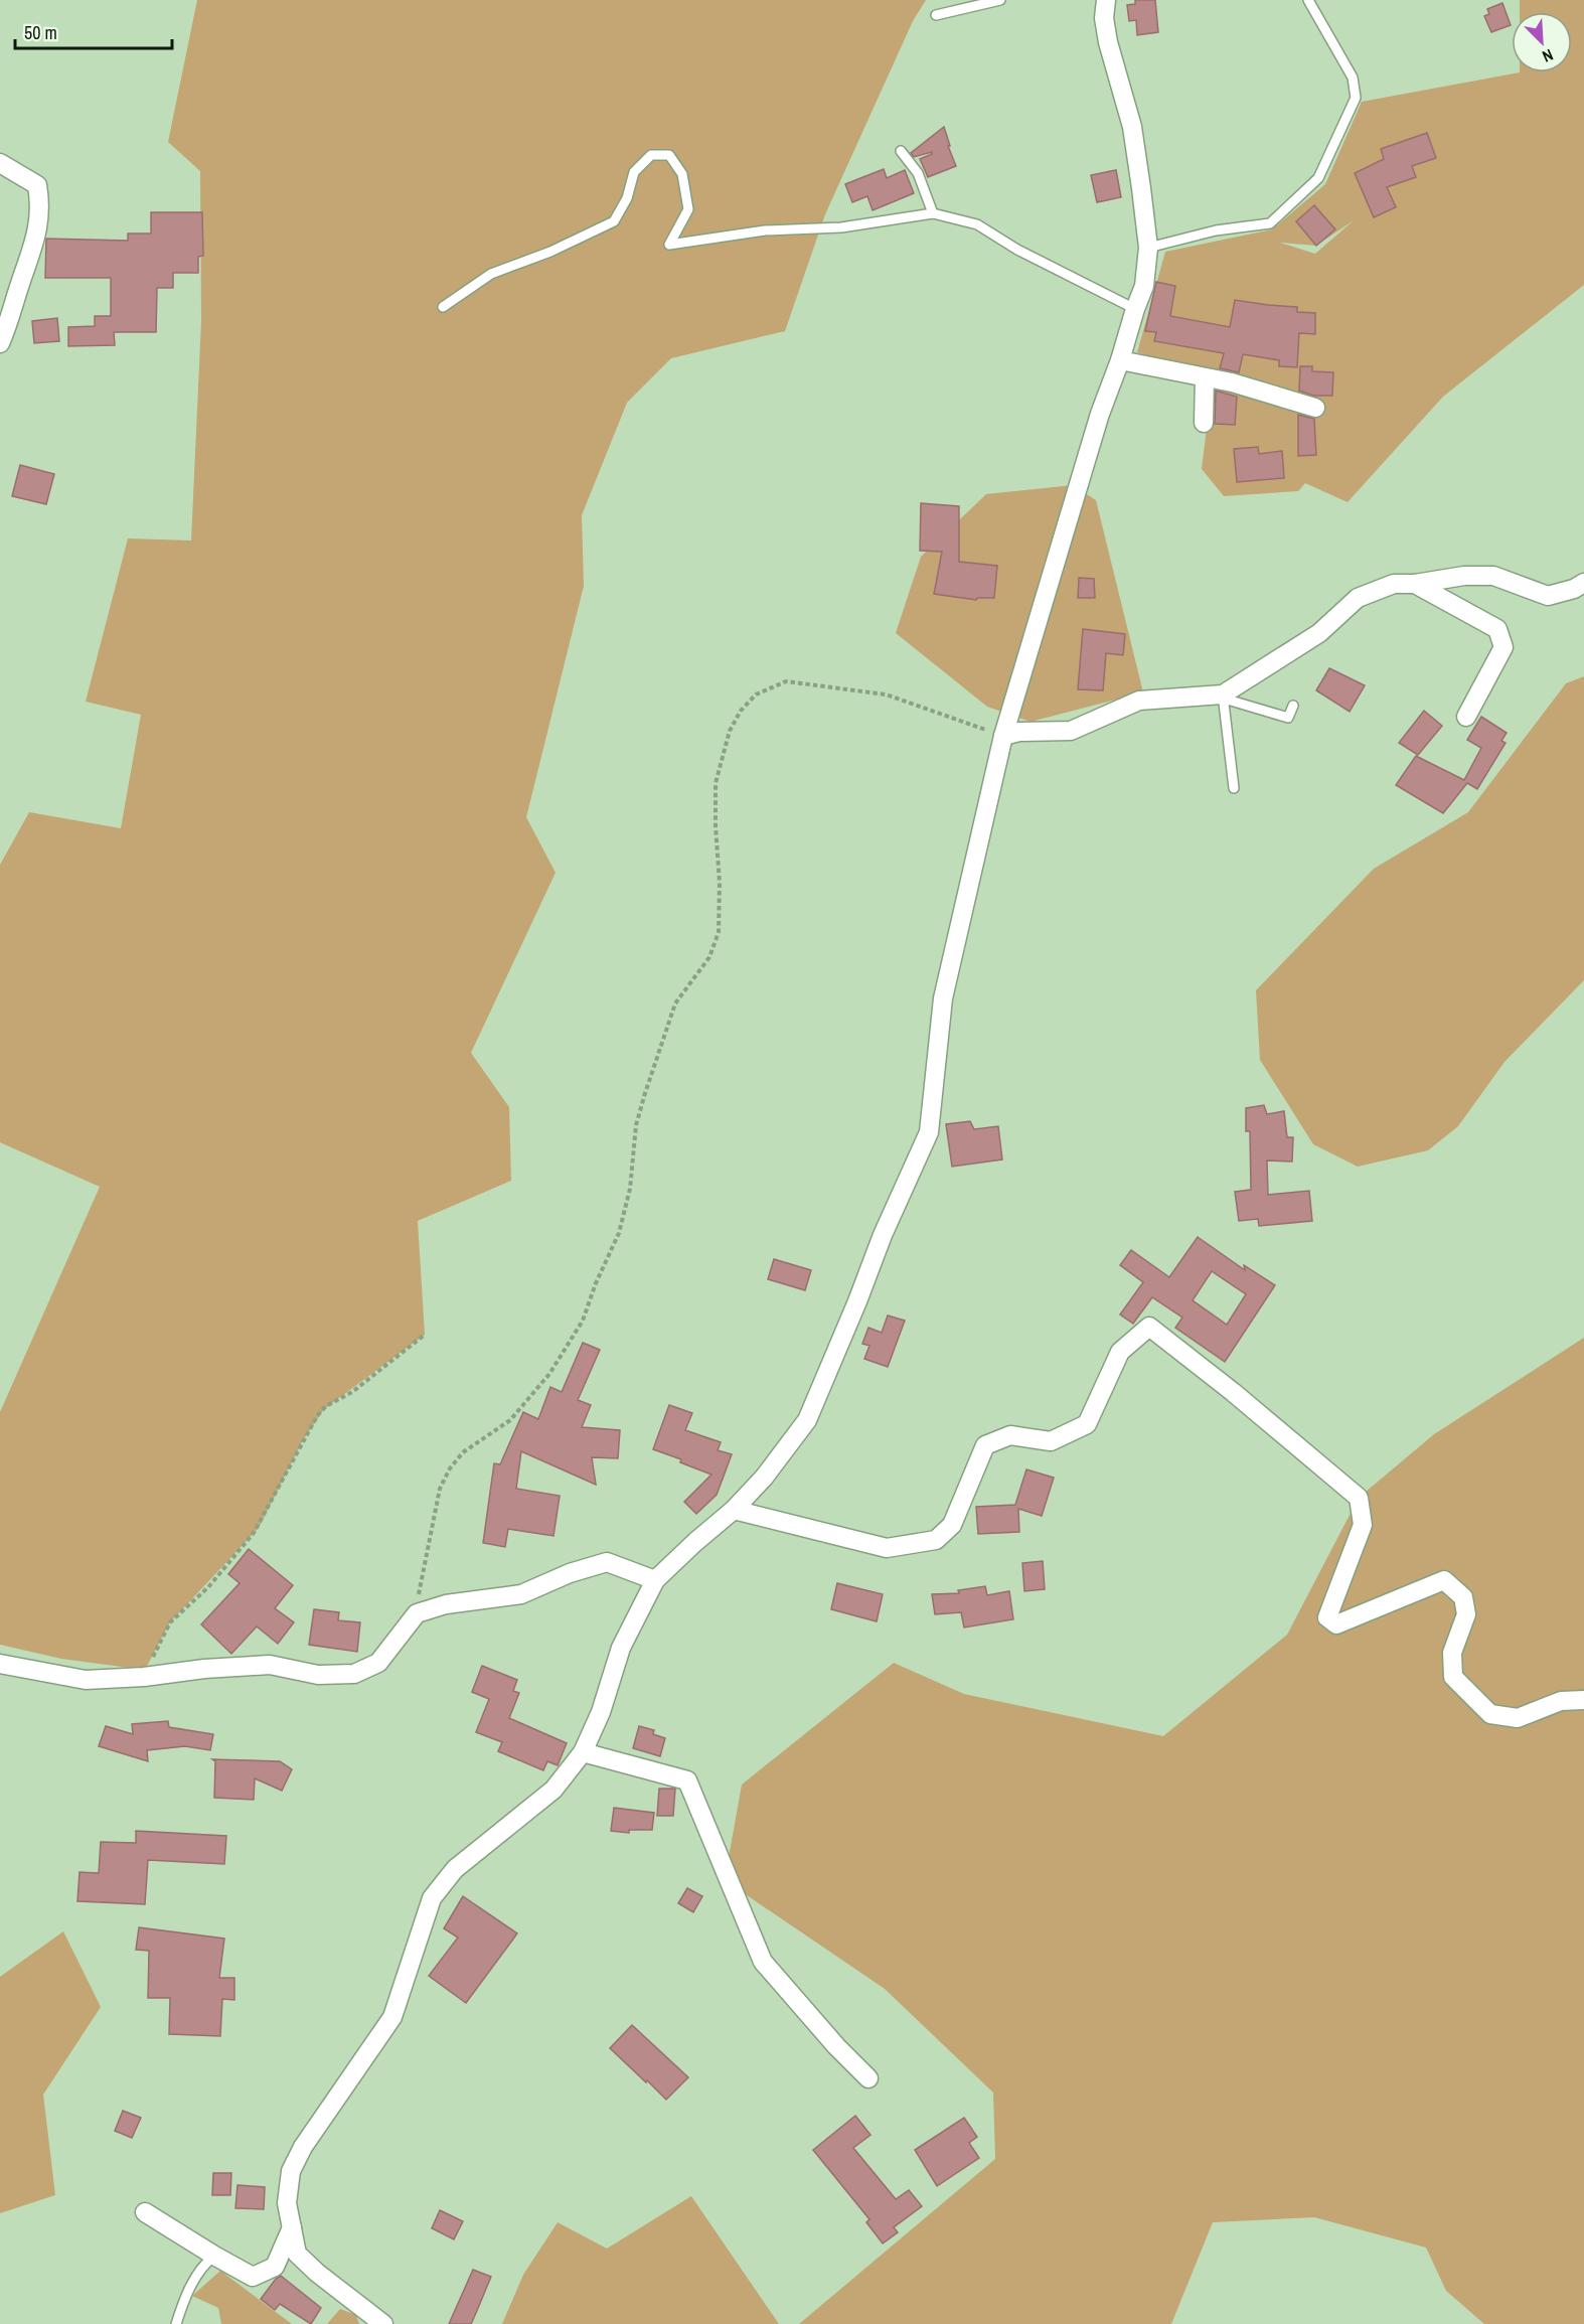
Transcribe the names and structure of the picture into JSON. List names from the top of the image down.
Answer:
{
  "scale_bar": "50 m",
  "north": "bottom right"
}
